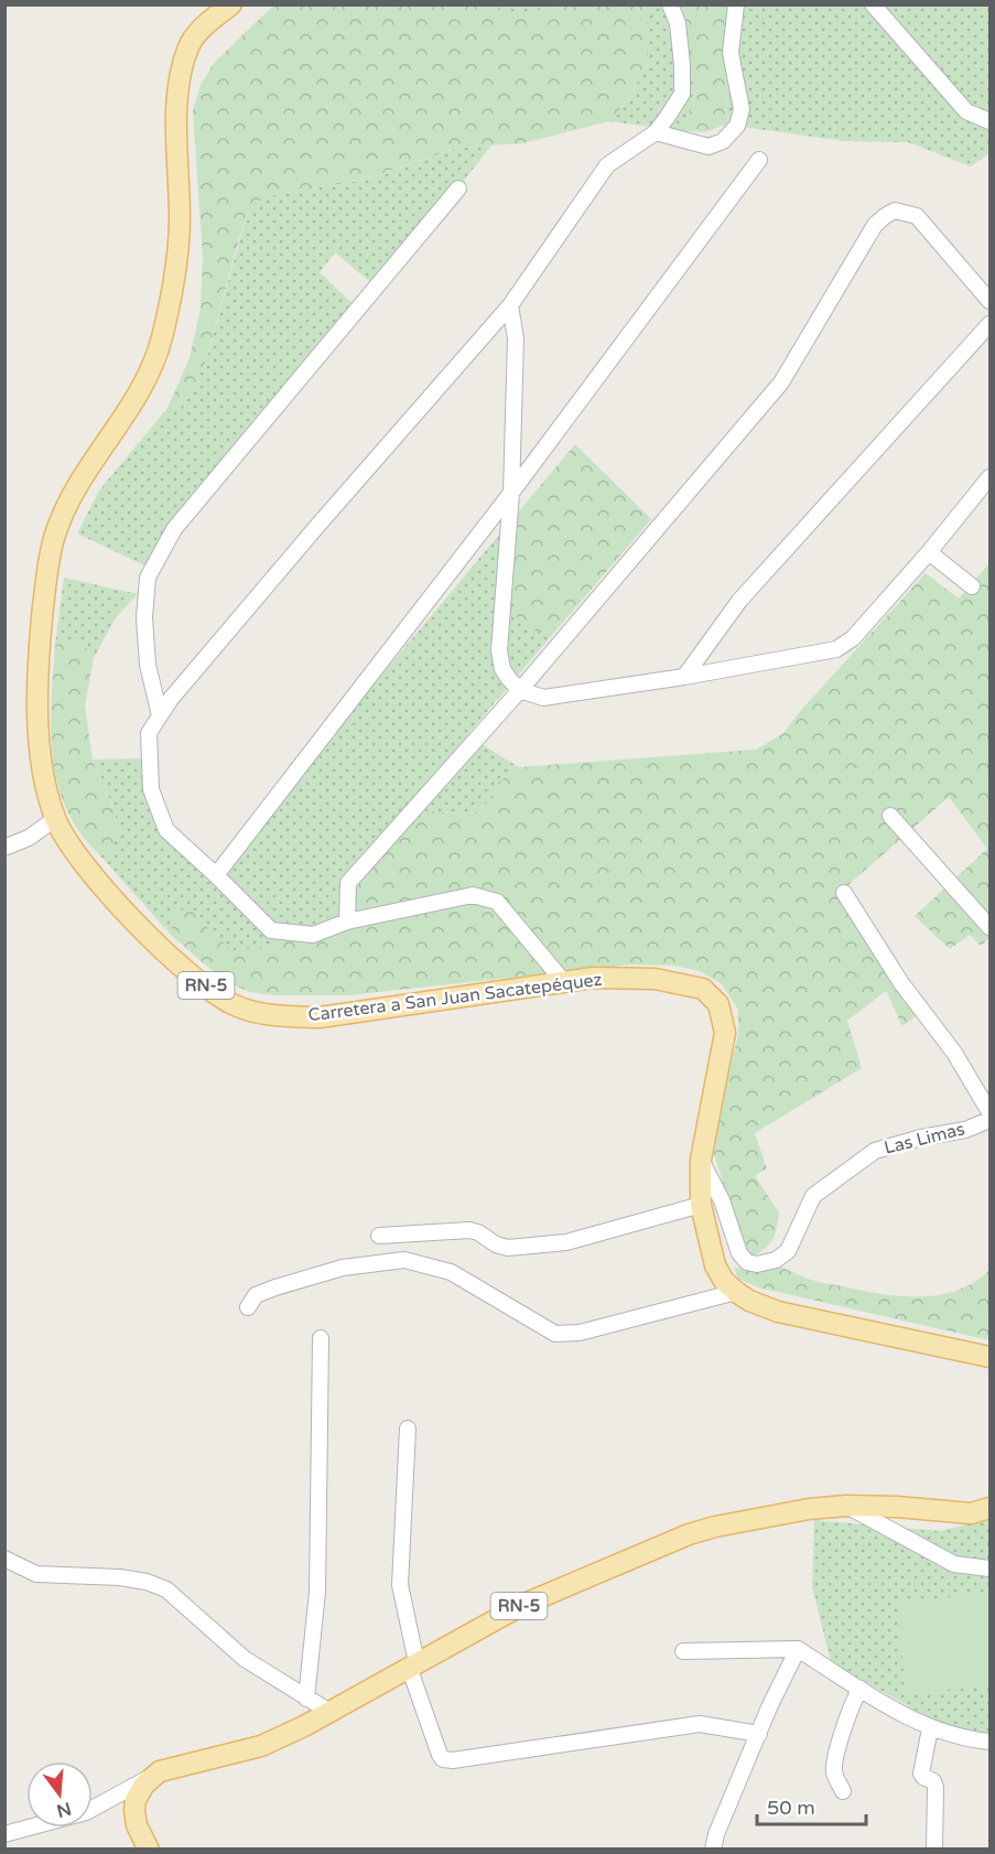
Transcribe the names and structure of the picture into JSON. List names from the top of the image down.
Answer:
{
  "streets": {
    "main road": ["RN-5", "Carretera a San Juan Sacatepéquez"],
    "street": ["Las Limas"]
  },
  "crossings": [
    ["Carretera a San Juan Sacatepéquez", "Las Limas"]
  ],
  "scale_bar": "50 m",
  "north": "bottom"
}
